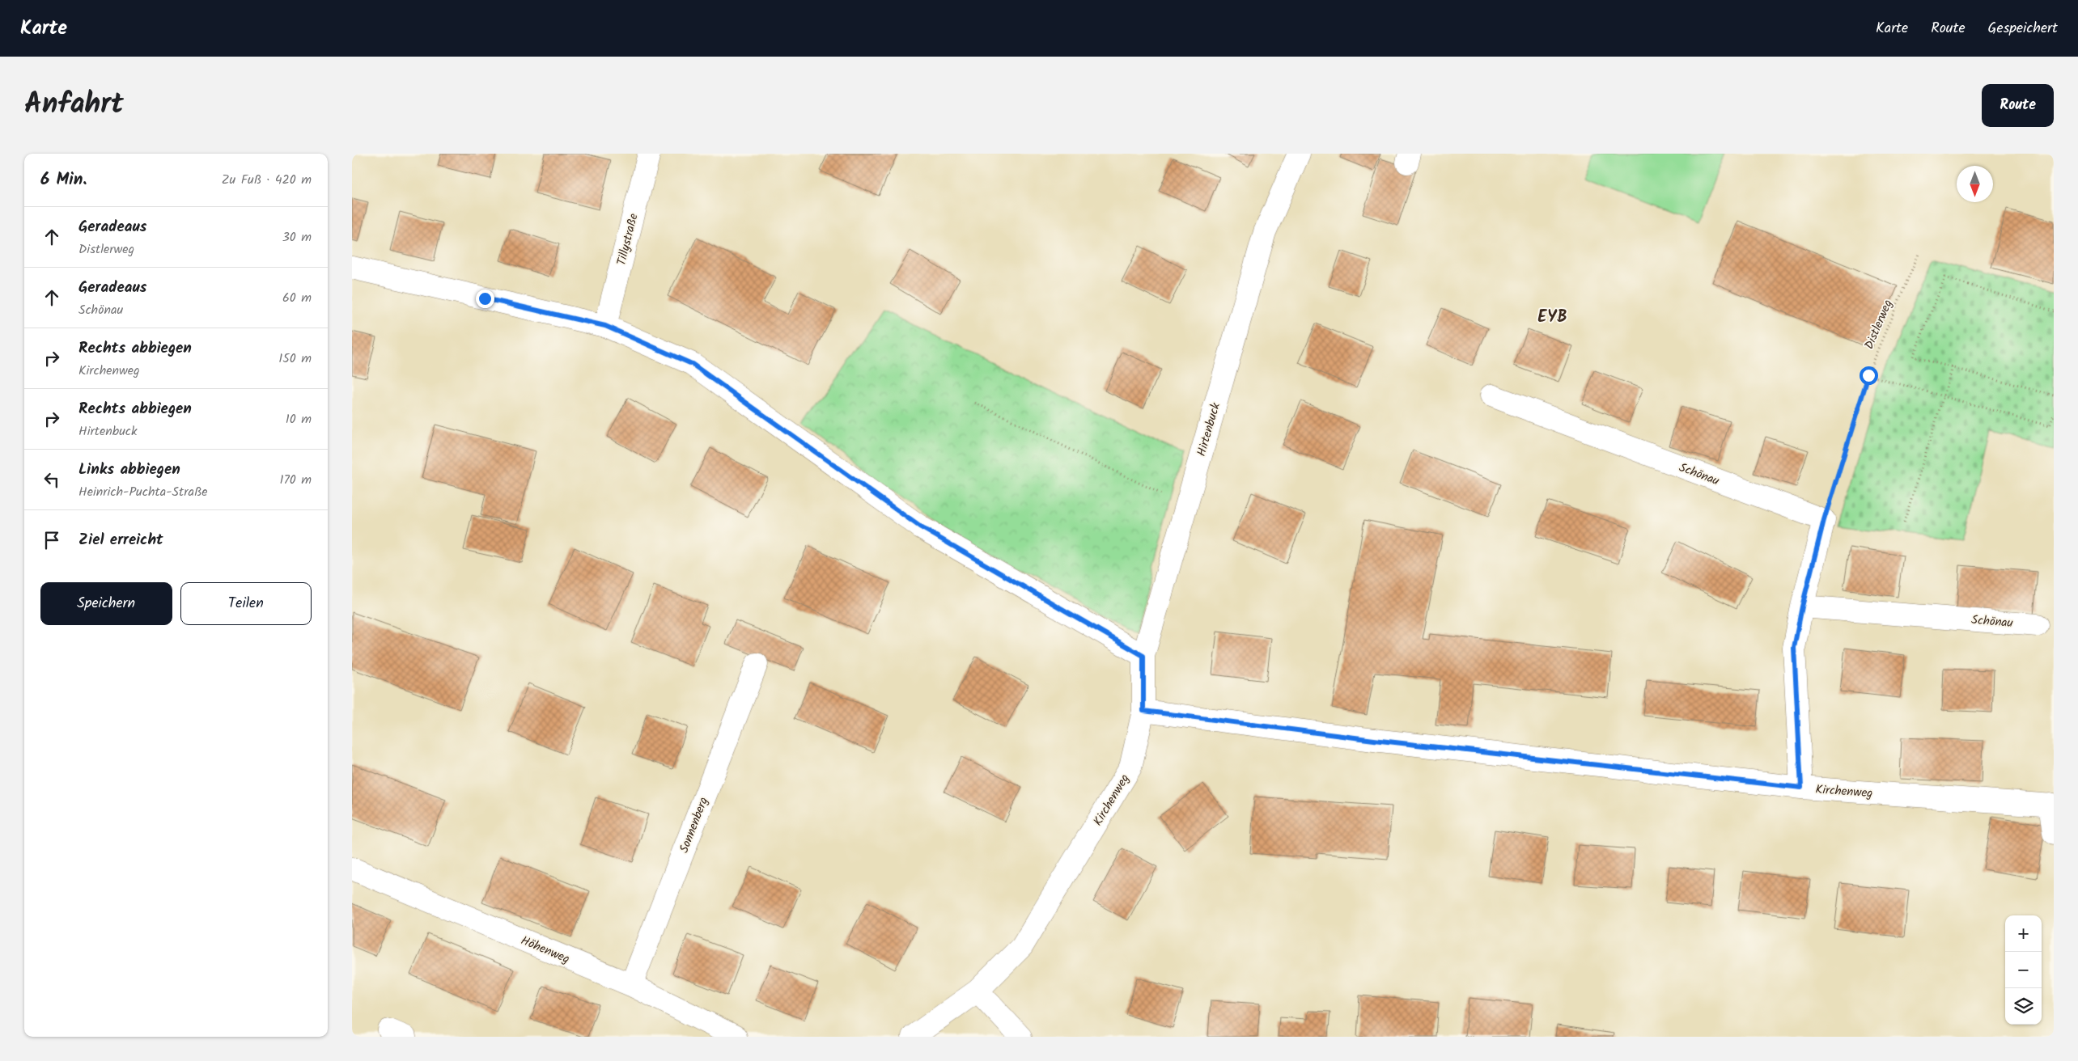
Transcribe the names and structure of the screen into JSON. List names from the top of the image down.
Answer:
{
  "streets": {
    "street": [
      "Tillystraße",
      "Hirtenbuck",
      "Schönau",
      "Kirchenweg",
      "Sonnenberg",
      "Höhenweg"
    ],
    "path": ["Distlerweg"]
  },
  "crossings": [
    ["Distlerweg", "Schönau"],
    ["Hirtenbuck", "Kirchenweg"],
    ["Sonnenberg", "Höhenweg"]
  ],
  "districts": ["EYB"],
  "north": "bottom",
  "page": {
    "header": "Karte",
    "nav": ["Karte", "Route", "Gespeichert"],
    "title": "Anfahrt",
    "buttons": [
      "Route",
      ["Speichern", "Teilen"]
    ],
    "heading": ["6 Min.", "Zu Fuß · 420 m"],
    "list": [
      ["Geradeaus", "Distlerweg", "30 m"],
      ["Geradeaus", "Schönau", "60 m"],
      ["Rechts abbiegen", "Kirchenweg", "150 m"],
      ["Rechts abbiegen", "Hirtenbuck", "10 m"],
      ["Links abbiegen", "Heinrich-Puchta-Straße", "170 m"],
      "Ziel erreicht"
    ],
    "map_buttons": ["+", "−"]
  }
}
